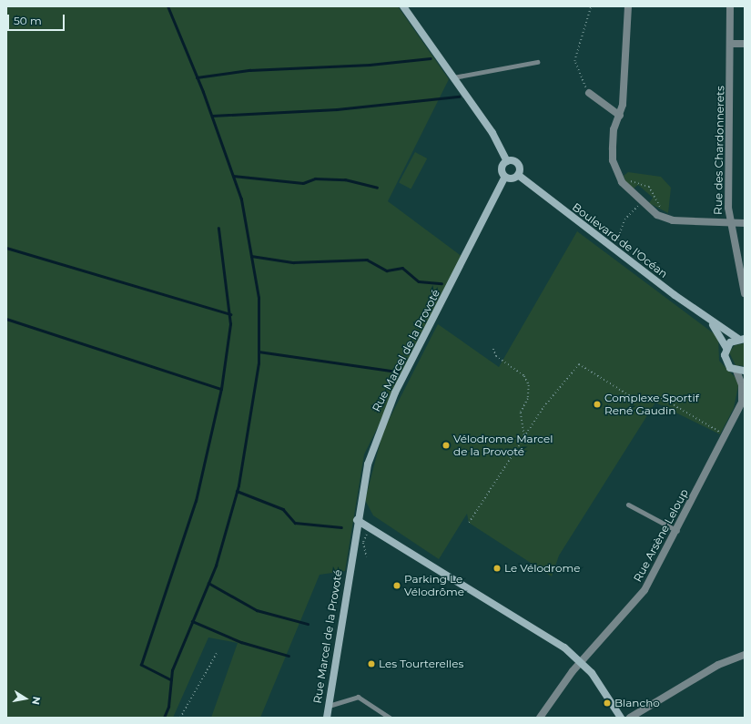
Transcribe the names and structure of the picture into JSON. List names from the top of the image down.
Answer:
{
  "streets": {
    "main road": ["Boulevard de l'Océan", "Rue Marcel de la Provoté"],
    "street": ["Rue des Chardonnerets", "Rue Arsène Leloup"]
  },
  "crossings": [
    ["Boulevard de l'Océan", "Rue Marcel de la Provoté"],
    ["Boulevard de l'Océan", "Rue Arsène Leloup"]
  ],
  "places": [
    "Complexe Sportif René Gaudin",
    "Vélodrome Marcel de la Provoté",
    "Le Vélodrome",
    "Parking Le Vélodrôme",
    "Les Tourterelles",
    "Blancho"
  ],
  "scale_bar": "50 m",
  "north": "right"
}
